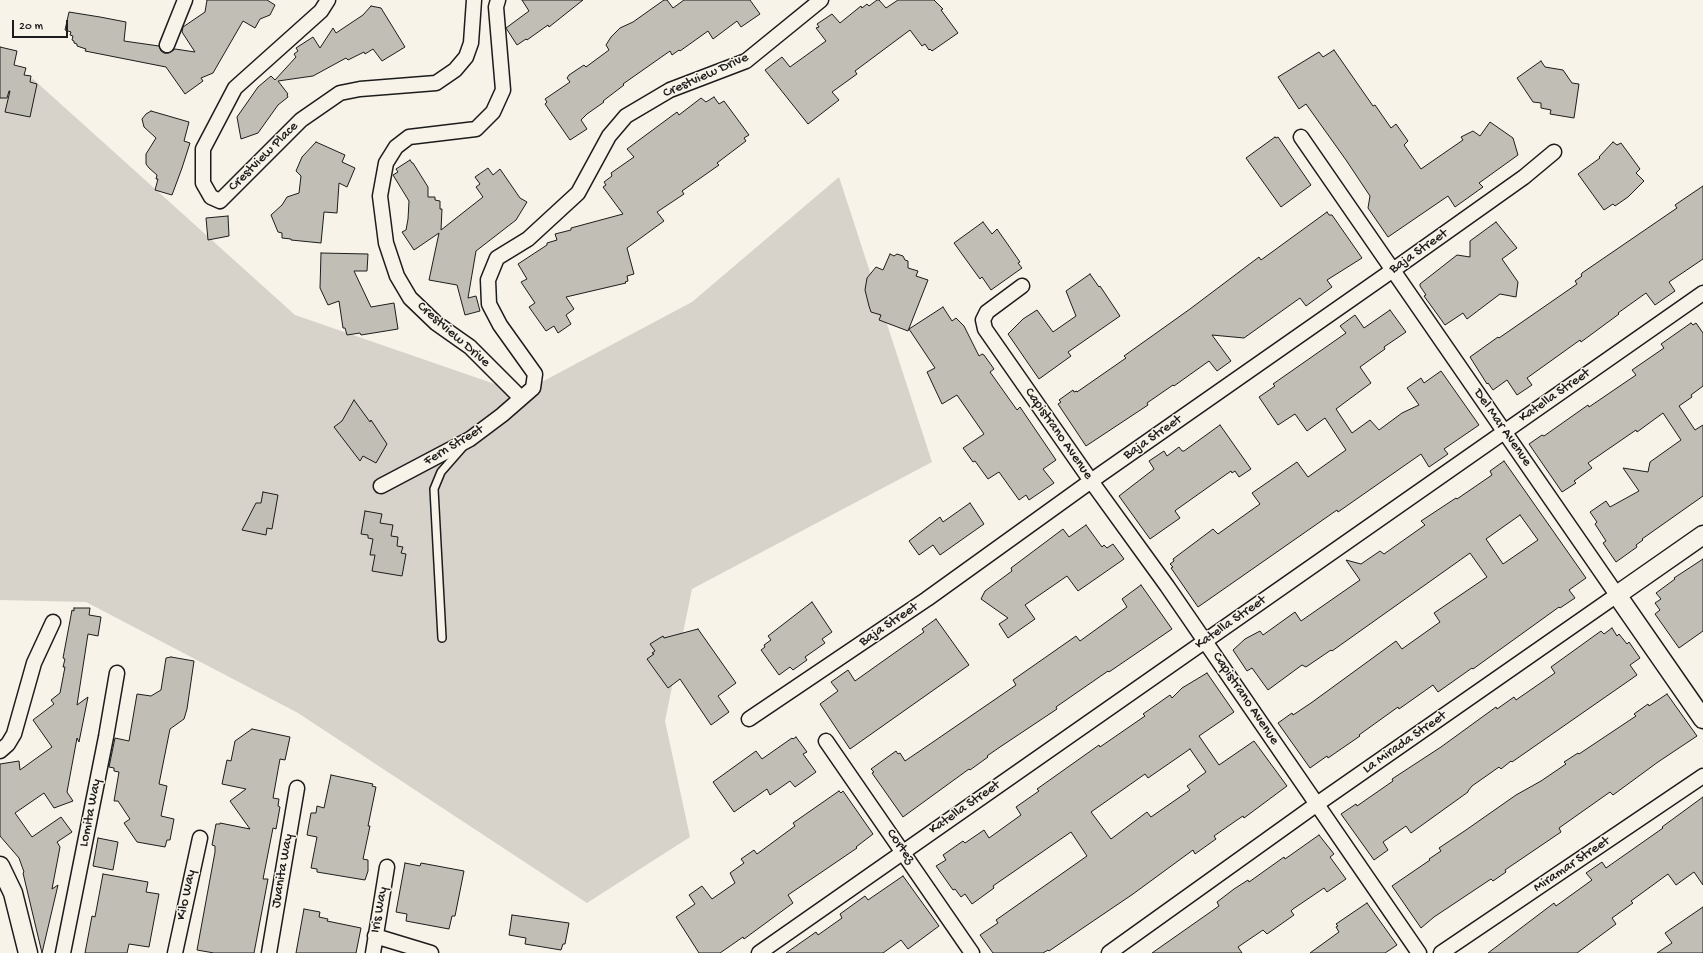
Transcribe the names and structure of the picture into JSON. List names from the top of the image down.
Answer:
{
  "streets": {
    "street": [
      "Crestview Drive",
      "Crestview Place",
      "Baja Street",
      "Katella Street",
      "Del Mar Avenue",
      "Capistrano Avenue",
      "Fern Street",
      "La Mirada Street",
      "Lomita Way",
      "Cortez",
      "Miramar Street",
      "Juanita Way",
      "Kilo Way",
      "Iris Way"
    ]
  },
  "crossings": [
    ["Crestview Drive", "Fern Street"],
    ["Baja Street", "Del Mar Avenue"],
    ["Baja Street", "Capistrano Avenue"],
    ["Katella Street", "Del Mar Avenue"],
    ["Katella Street", "Capistrano Avenue"],
    ["Katella Street", "Cortez"],
    ["Del Mar Avenue", "La Mirada Street"],
    ["Capistrano Avenue", "La Mirada Street"]
  ],
  "scale_bar": "20 m"
}
